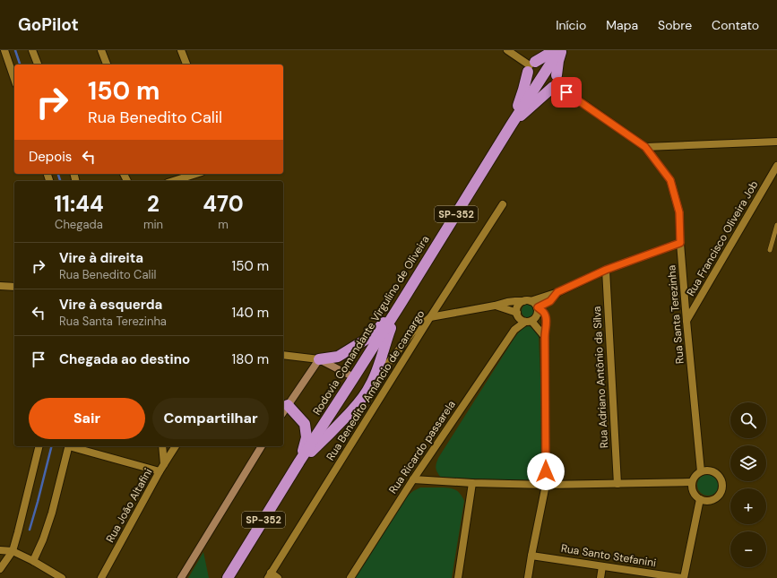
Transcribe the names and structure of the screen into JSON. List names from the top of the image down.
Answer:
{
  "streets": {
    "highway": ["SP-352", "Rodovia Comandante Virgulino de Oliveira"],
    "street": [
      "Rua Francisco Oliveira Job",
      "Rua Santa Terezinha",
      "Rua Adriano Antônio da Silva",
      "Rua Benedito Amâncio de camargo",
      "Rua Ricardo passarela",
      "Rua João Altafini",
      "Rua Santo Stefanini"
    ]
  },
  "crossings": [
    ["Rua Francisco Oliveira Job", "Rua Santa Terezinha"]
  ],
  "page": {
    "header": "GoPilot",
    "nav": [
      "Início",
      "Mapa",
      "Sobre",
      "Contato"
    ],
    "turn": ["150 m", "Rua Benedito Calil"],
    "then": "Depois",
    "eta": [
      "11:44",
      "Chegada",
      "2",
      "min",
      "470",
      "m"
    ],
    "list": [
      {
        "name": "Vire à direita",
        "note": "Rua Benedito Calil",
        "value": "150 m"
      },
      {
        "name": "Vire à esquerda",
        "note": "Rua Santa Terezinha",
        "value": "140 m"
      },
      {
        "name": "Chegada ao destino",
        "value": "180 m"
      }
    ],
    "buttons": ["Sair", "Compartilhar"],
    "map_buttons": ["+", "−"]
  }
}
